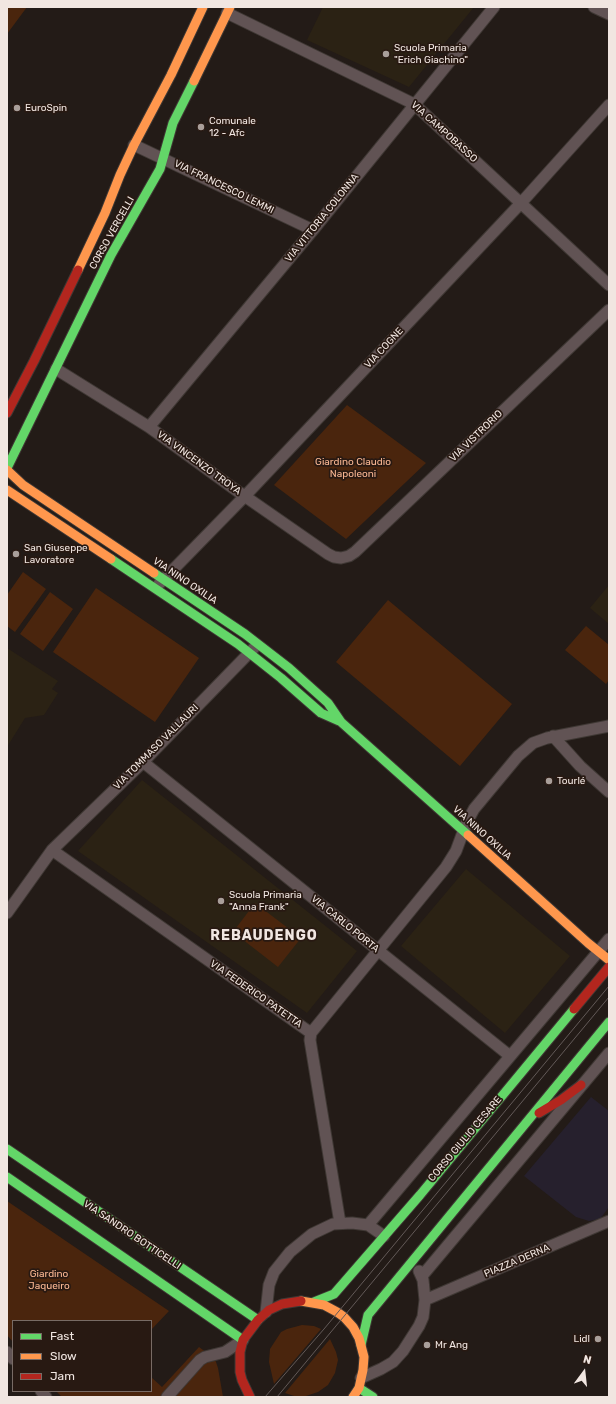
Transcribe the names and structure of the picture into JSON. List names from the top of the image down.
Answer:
{
  "streets": {
    "main road": [
      "CORSO VERCELLI",
      "VIA NINO OXILIA",
      "CORSO GIULIO CESARE",
      "VIA SANDRO BOTTICELLI"
    ],
    "street": [
      "VIA CAMPOBASSO",
      "VIA FRANCESCO LEMMI",
      "VIA VITTORIA COLONNA",
      "VIA COGNE",
      "VIA VISTRORIO",
      "VIA VINCENZO TROYA",
      "VIA TOMMASO VALLAURI",
      "VIA CARLO PORTA",
      "VIA FEDERICO PATETTA",
      "PIAZZA DERNA"
    ]
  },
  "crossings": [
    ["VIA CAMPOBASSO", "VIA VITTORIA COLONNA"],
    ["VIA CAMPOBASSO", "CORSO VERCELLI"],
    ["VIA CAMPOBASSO", "VIA COGNE"],
    ["VIA FRANCESCO LEMMI", "VIA VITTORIA COLONNA"],
    ["VIA FRANCESCO LEMMI", "CORSO VERCELLI"],
    ["VIA VITTORIA COLONNA", "VIA VINCENZO TROYA"],
    ["CORSO VERCELLI", "VIA VINCENZO TROYA"],
    ["CORSO VERCELLI", "VIA NINO OXILIA"],
    ["VIA COGNE", "VIA VINCENZO TROYA"],
    ["VIA COGNE", "VIA NINO OXILIA"],
    ["VIA VISTRORIO", "VIA VINCENZO TROYA"],
    ["VIA NINO OXILIA", "VIA TOMMASO VALLAURI"],
    ["VIA NINO OXILIA", "VIA FEDERICO PATETTA"],
    ["VIA NINO OXILIA", "CORSO GIULIO CESARE"],
    ["VIA TOMMASO VALLAURI", "VIA CARLO PORTA"],
    ["VIA TOMMASO VALLAURI", "VIA FEDERICO PATETTA"],
    ["VIA CARLO PORTA", "VIA FEDERICO PATETTA"],
    ["VIA CARLO PORTA", "CORSO GIULIO CESARE"]
  ],
  "districts": ["REBAUDENGO"],
  "parks": ["Giardino Claudio Napoleoni", "Giardino Jaqueiro"],
  "places": [
    "Scuola Primaria \"Erich Giachino\"",
    "EuroSpin",
    "Comunale 12 - Afc",
    "San Giuseppe Lavoratore",
    "Tourlé",
    "Scuola Primaria \"Anna Frank\"",
    "Lidl",
    "Mr Ang"
  ],
  "legend": ["Fast", "Slow", "Jam"],
  "north": "top"
}
